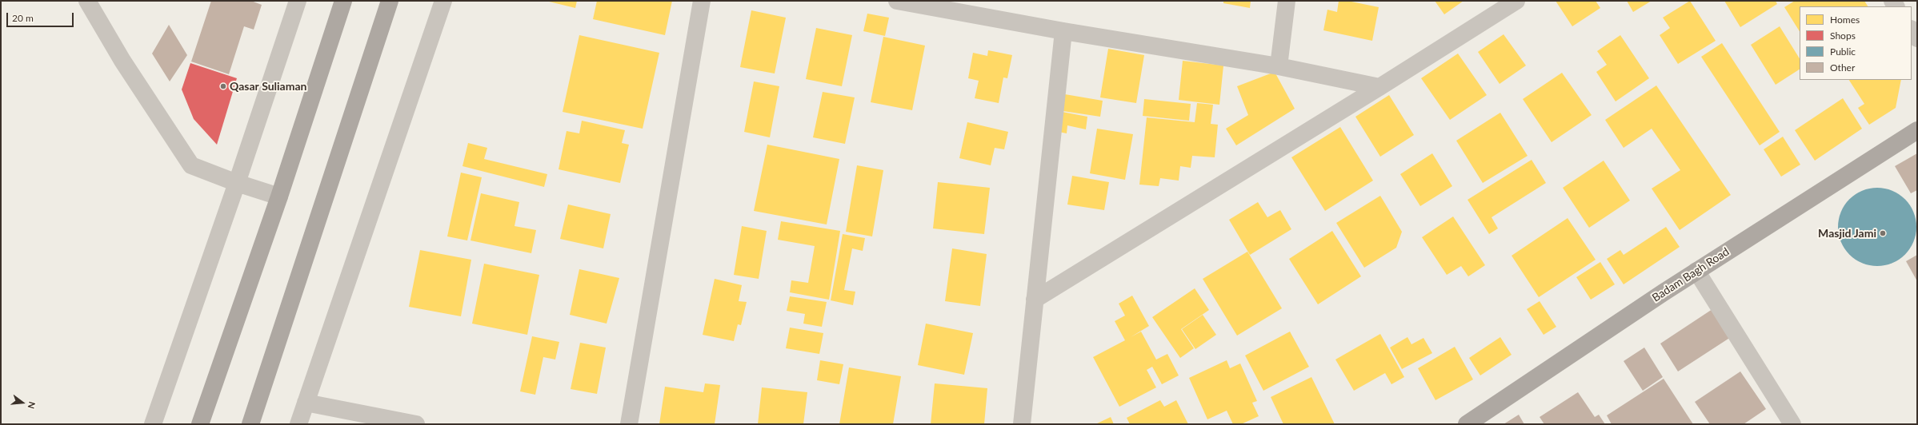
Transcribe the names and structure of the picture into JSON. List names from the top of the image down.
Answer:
{
  "streets": {
    "main road": ["Badam Bagh Road"]
  },
  "places": ["Qasar Suliaman", "Masjid Jami"],
  "legend": [
    "Homes",
    "Shops",
    "Public",
    "Other"
  ],
  "scale_bar": "20 m",
  "north": "right"
}
